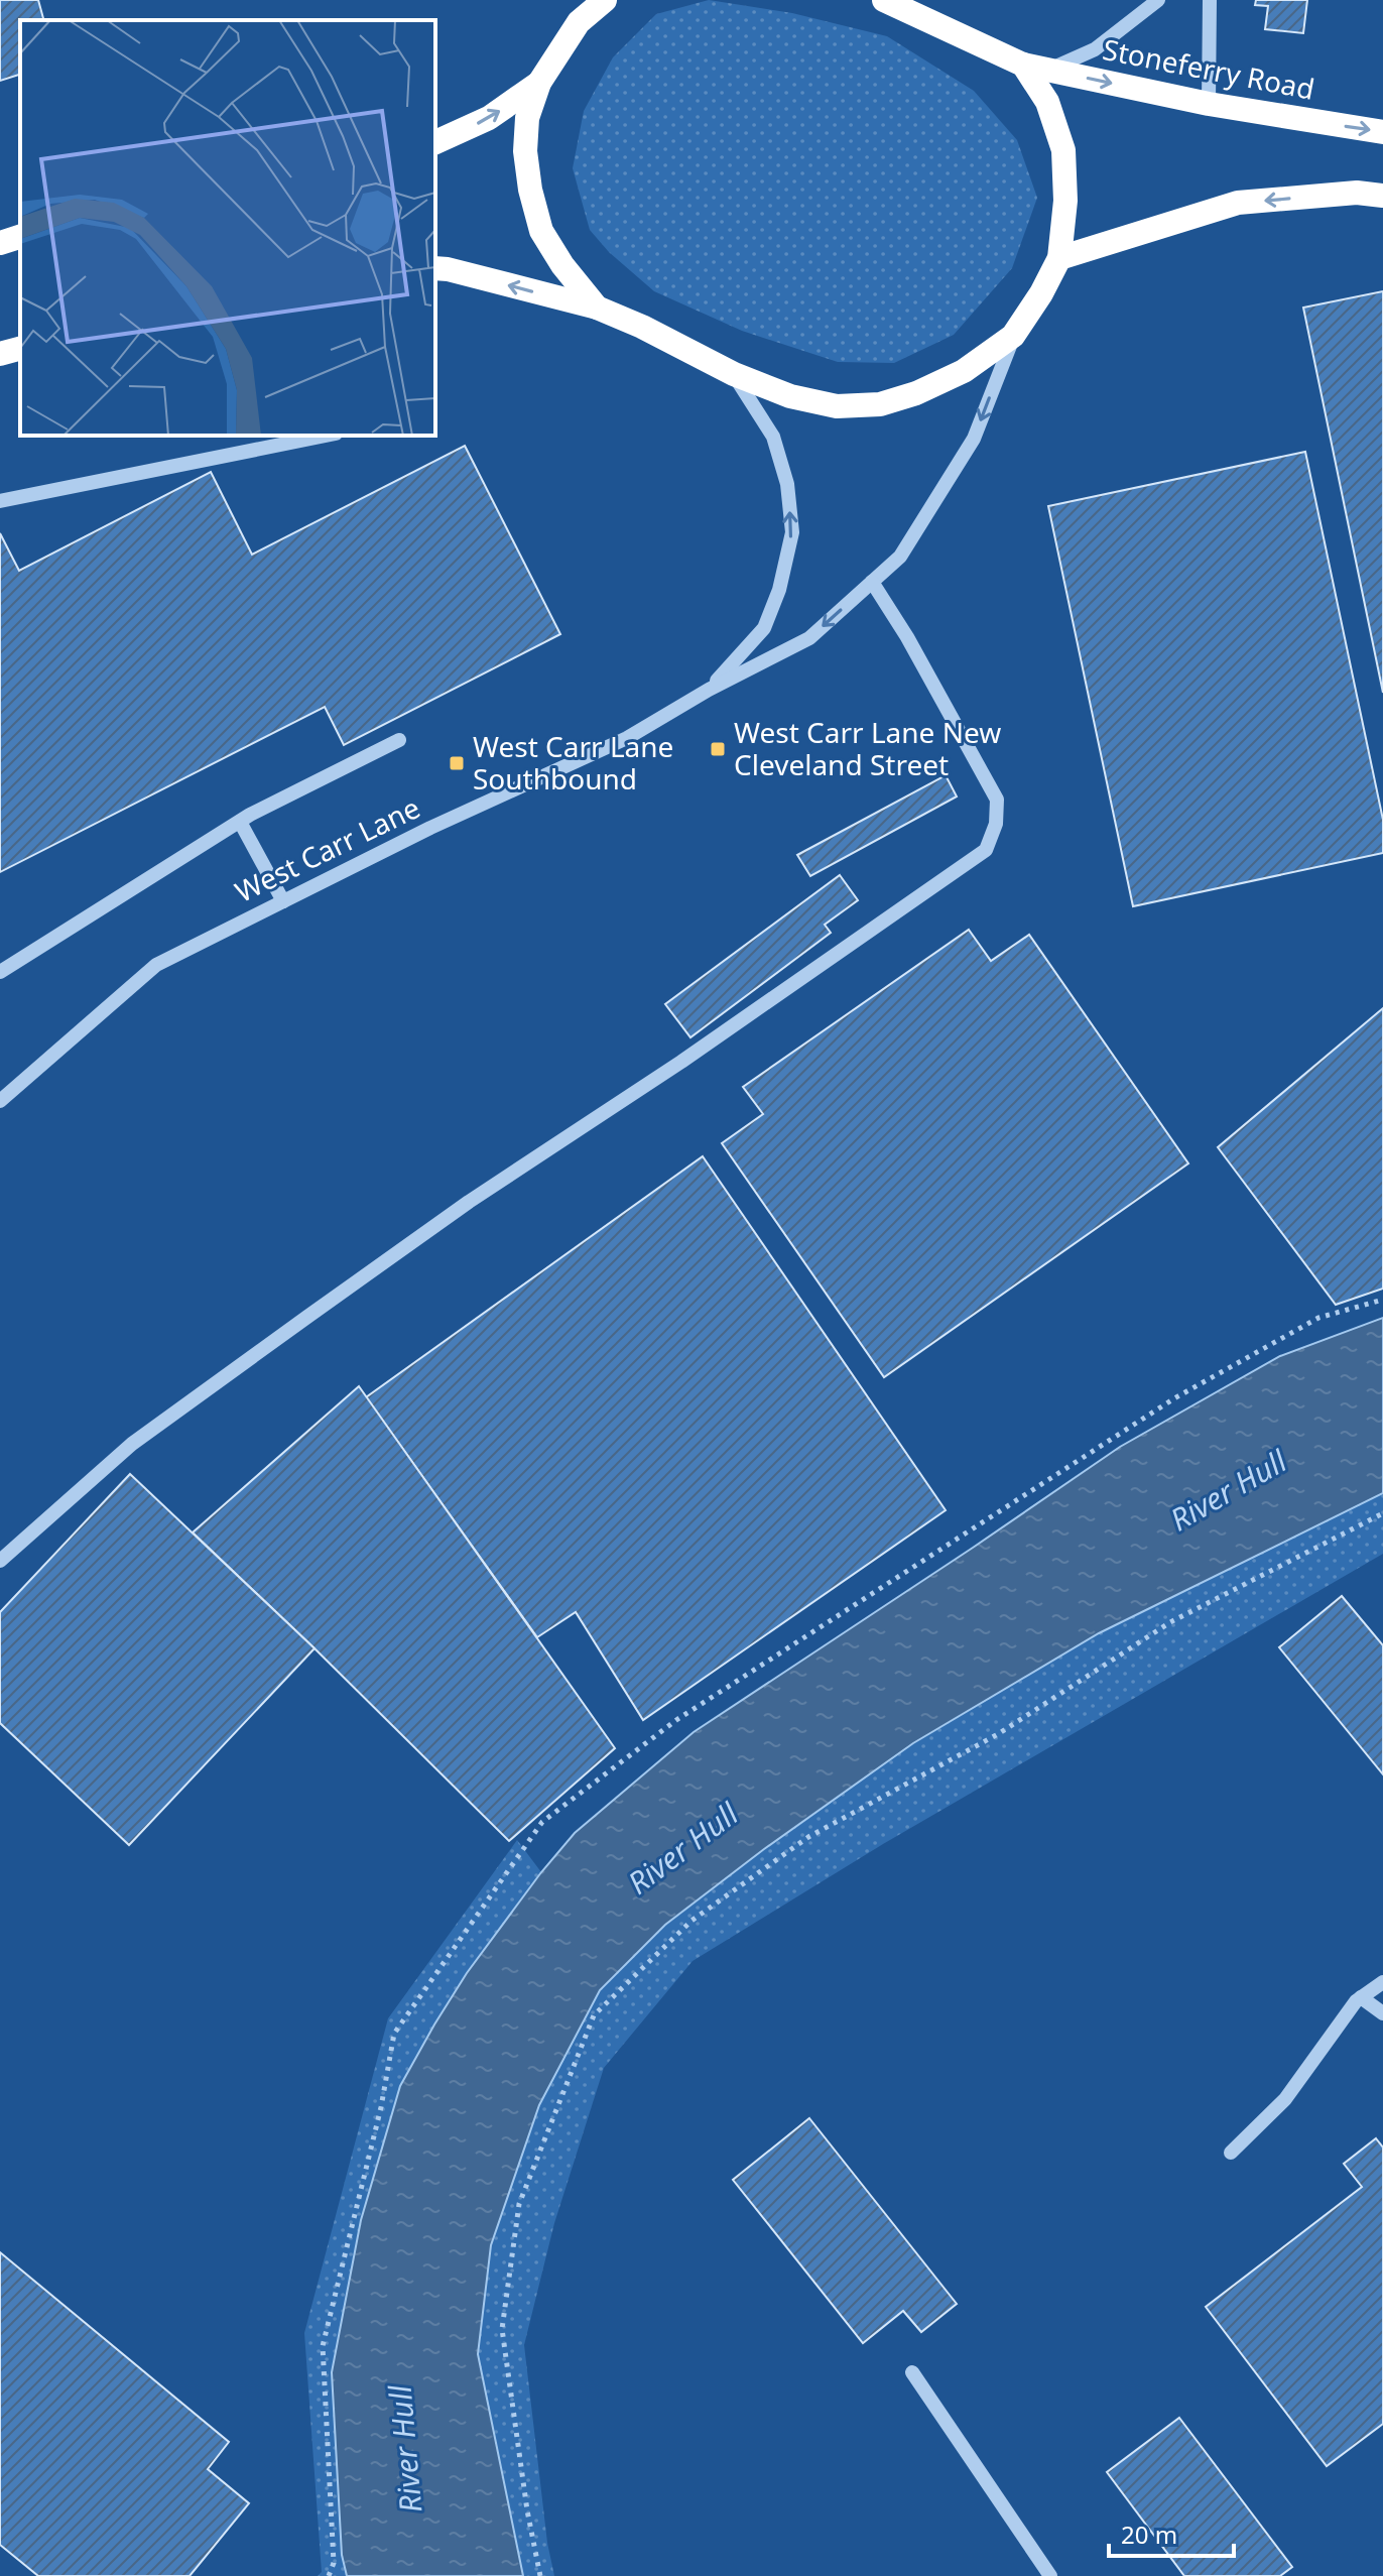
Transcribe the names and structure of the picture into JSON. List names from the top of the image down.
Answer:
{
  "streets": {
    "highway": ["Stoneferry Road"],
    "street": ["West Carr Lane"]
  },
  "water": ["River Hull"],
  "places": {
    "transit": ["West Carr Lane New Cleveland Street", "West Carr Lane Southbound"]
  },
  "scale_bar": "20 m"
}
